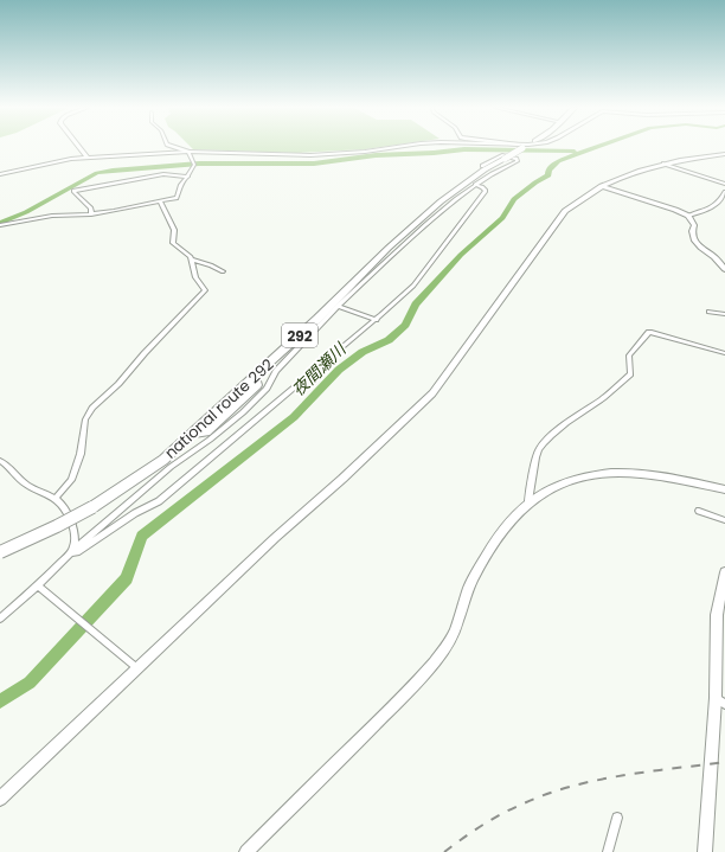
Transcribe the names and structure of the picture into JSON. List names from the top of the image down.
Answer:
{
  "streets": {
    "highway": ["292", "national route 292"]
  },
  "water": ["夜間瀬川"]
}
